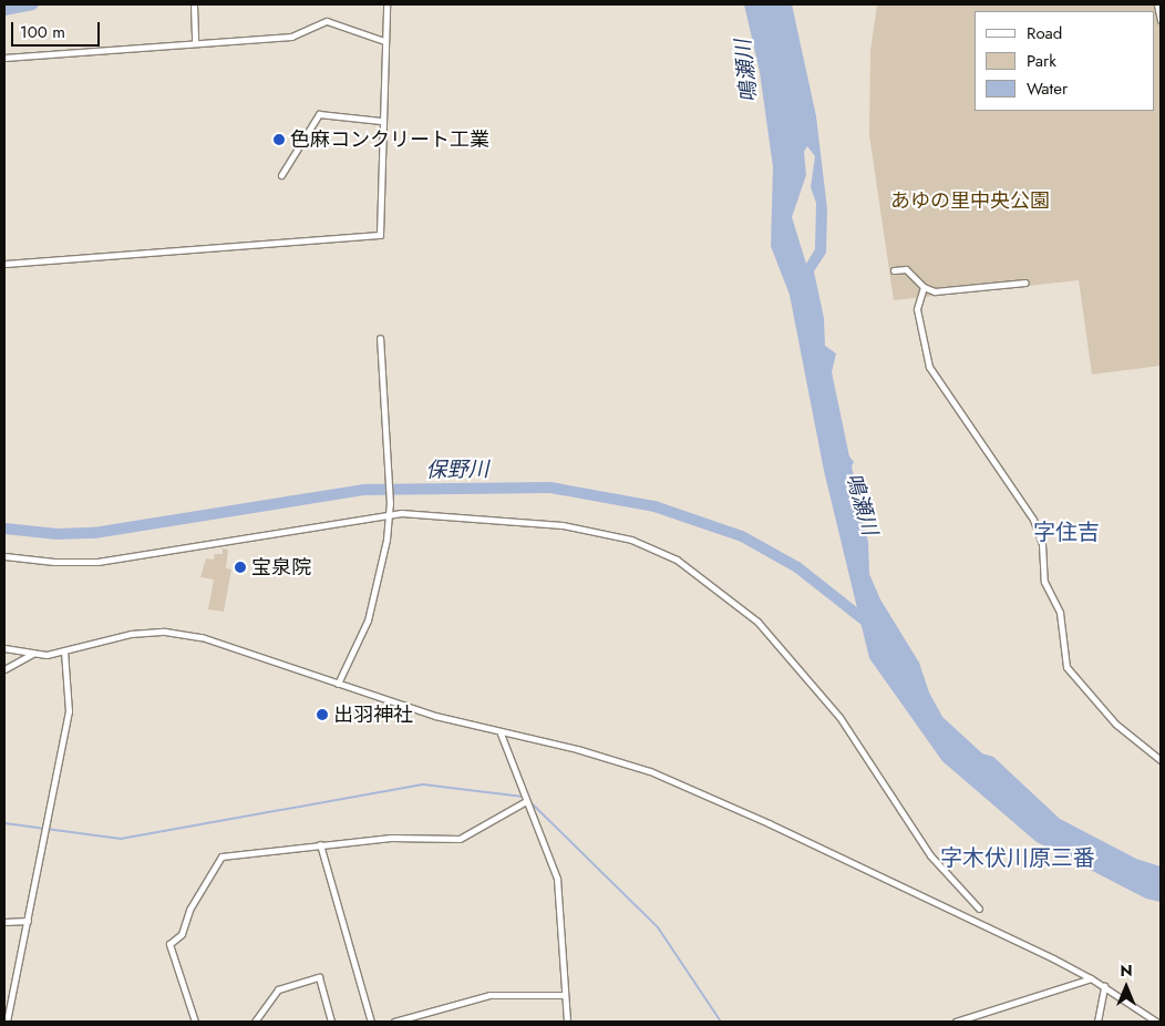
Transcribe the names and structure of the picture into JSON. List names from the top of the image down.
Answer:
{
  "districts": ["字住吉", "字木伏川原三番"],
  "water": ["鳴瀬川", "保野川"],
  "parks": ["あゆの里中央公園"],
  "places": ["色麻コンクリート工業", "宝泉院", "出羽神社"],
  "legend": ["Road", "Park", "Water"],
  "scale_bar": "100 m",
  "north": "top"
}
